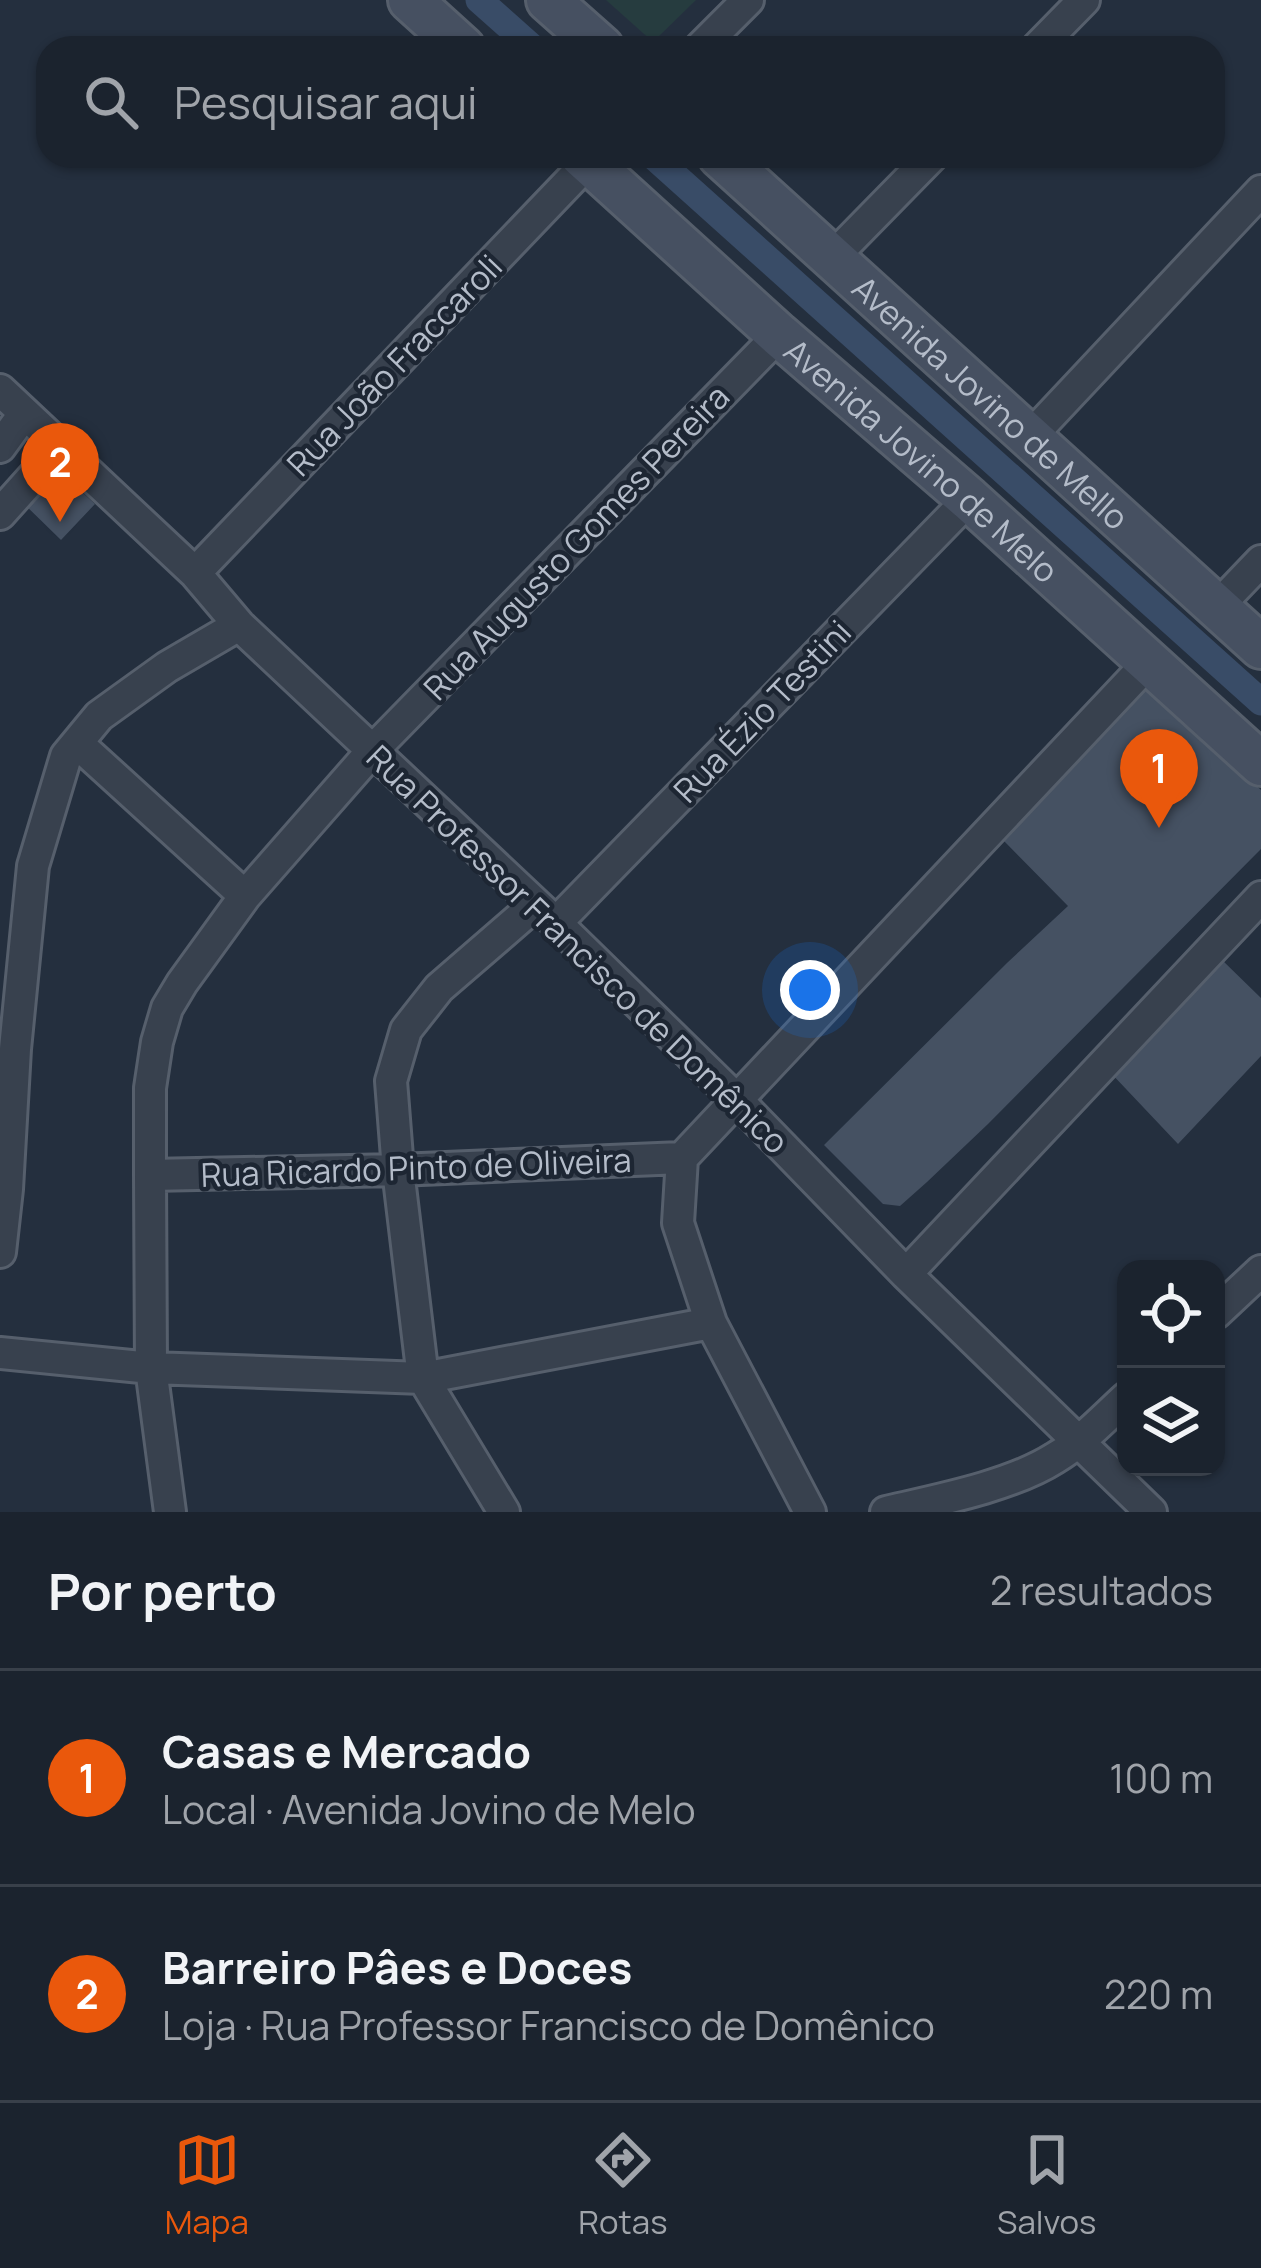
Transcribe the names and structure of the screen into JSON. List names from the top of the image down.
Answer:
{
  "streets": {
    "main road": ["Avenida Jovino de Mello", "Avenida Jovino de Melo"],
    "street": [
      "Rua João Fraccaroli",
      "Rua Augusto Gomes Pereira",
      "Rua Ézio Testini",
      "Rua Professor Francisco de Domênico",
      "Rua Ricardo Pinto de Oliveira"
    ]
  },
  "crossings": [
    ["Rua João Fraccaroli", "Rua Professor Francisco de Domênico"],
    ["Avenida Jovino de Melo", "Rua Augusto Gomes Pereira"],
    ["Avenida Jovino de Melo", "Rua Ézio Testini"],
    ["Rua Augusto Gomes Pereira", "Rua Professor Francisco de Domênico"],
    ["Rua Augusto Gomes Pereira", "Rua Ricardo Pinto de Oliveira"],
    ["Rua Ézio Testini", "Rua Professor Francisco de Domênico"],
    ["Rua Ézio Testini", "Rua Ricardo Pinto de Oliveira"]
  ],
  "page": {
    "search": "Pesquisar aqui",
    "pins": ["2", "1"],
    "heading": ["Por perto", "2 resultados"],
    "list": [
      {
        "mark": "1",
        "name": "Casas e Mercado",
        "note": "Local · Avenida Jovino de Melo",
        "value": "100 m"
      },
      {
        "mark": "2",
        "name": "Barreiro Pâes e Doces",
        "note": "Loja · Rua Professor Francisco de Domênico",
        "value": "220 m"
      }
    ],
    "nav": ["Mapa", "Rotas", "Salvos"]
  }
}
